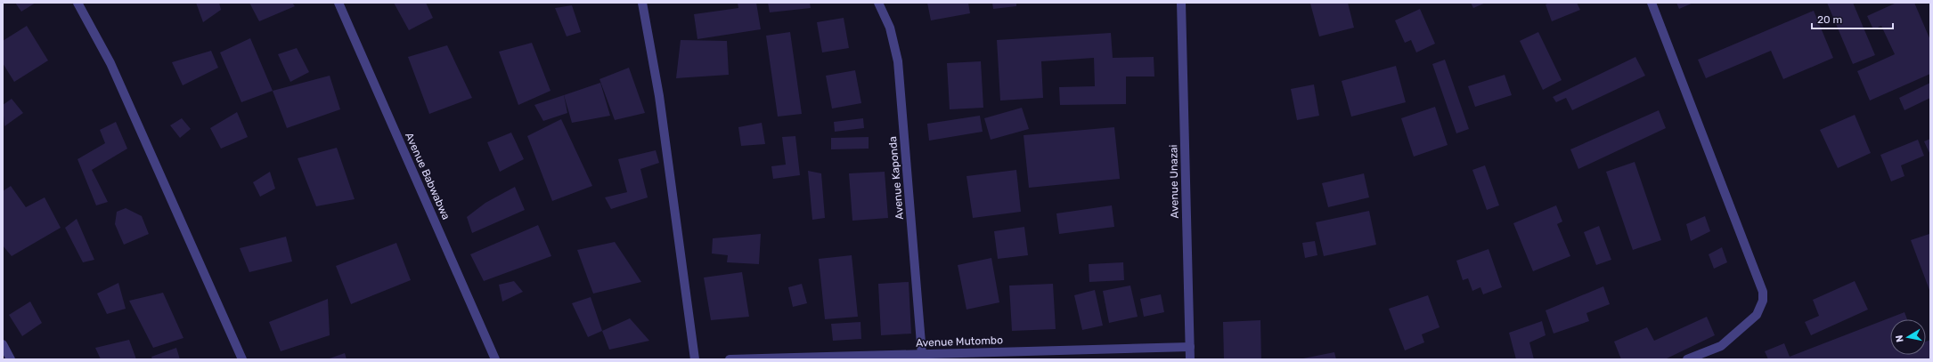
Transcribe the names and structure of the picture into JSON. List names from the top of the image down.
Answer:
{
  "streets": {
    "street": [
      "Avenue Babwabwa",
      "Avenue Kaponda",
      "Avenue Unazai",
      "Avenue Mutombo"
    ]
  },
  "crossings": [
    ["Avenue Kaponda", "Avenue Mutombo"],
    ["Avenue Unazai", "Avenue Mutombo"]
  ],
  "scale_bar": "20 m",
  "north": "left"
}
